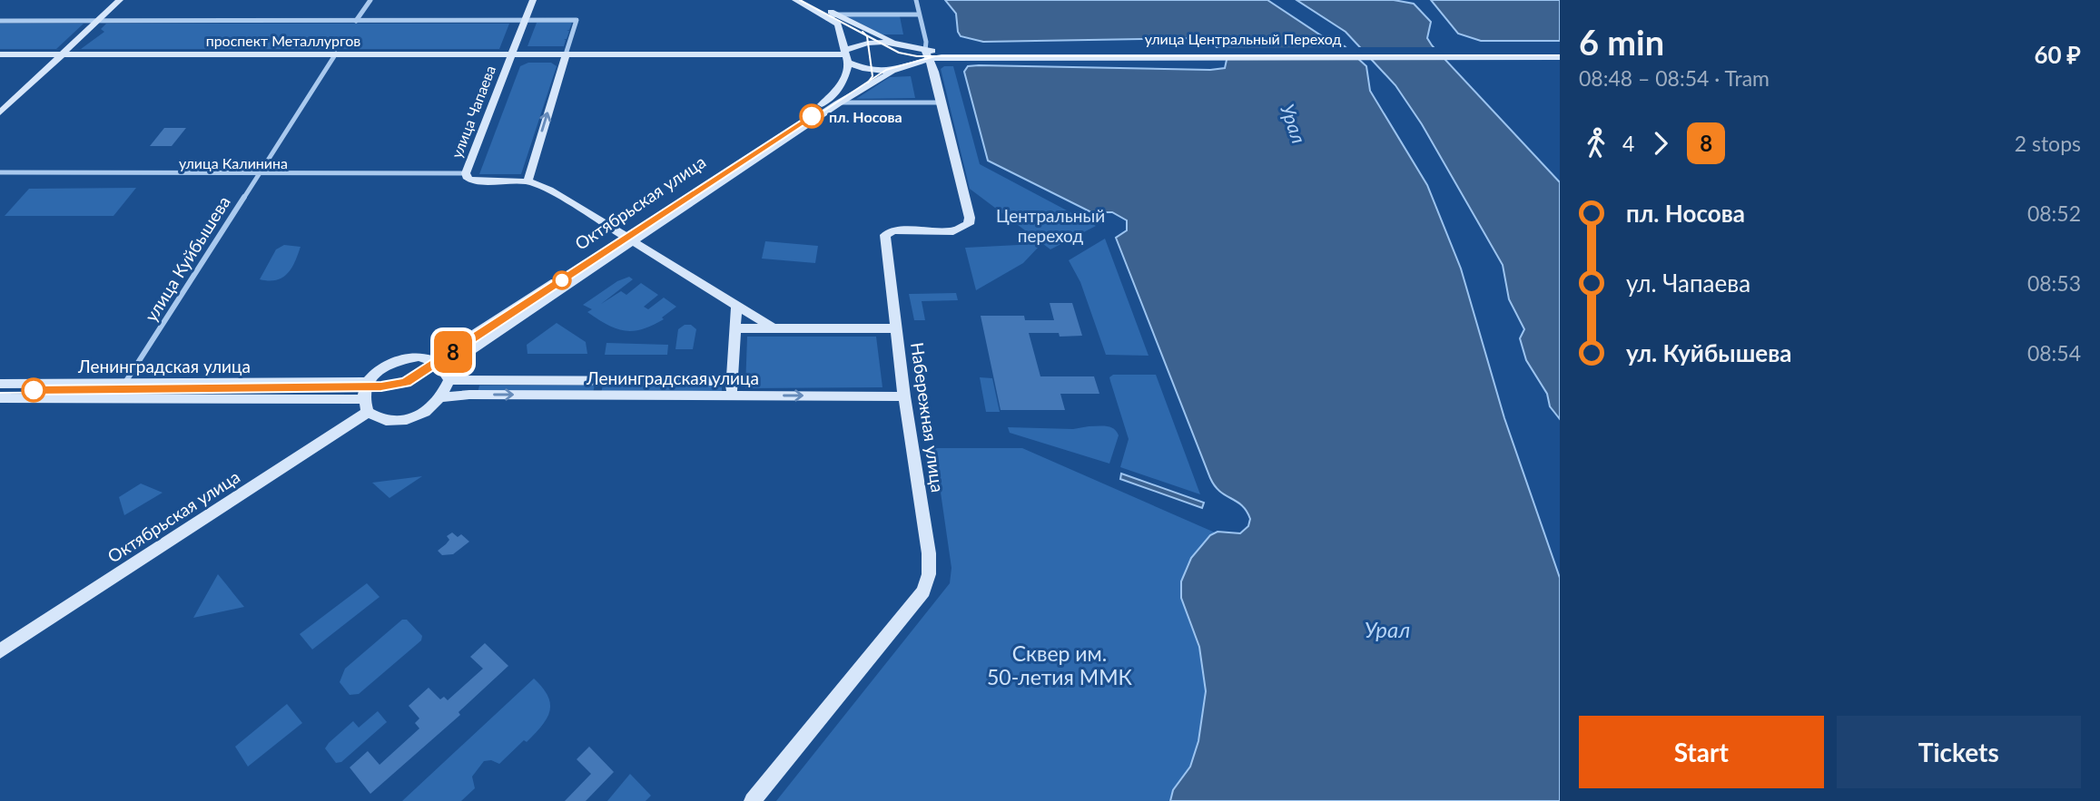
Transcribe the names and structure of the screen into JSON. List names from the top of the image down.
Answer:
{
  "streets": {
    "main road": [
      "улица Центральный Переход",
      "проспект Металлургов",
      "улица Чапаева",
      "Октябрьская улица",
      "Ленинградская улица",
      "Набережная улица"
    ],
    "street": ["улица Калинина", "улица Куйбышева"]
  },
  "crossings": [
    ["улица Центральный Переход", "проспект Металлургов"],
    ["улица Центральный Переход", "Набережная улица"],
    ["проспект Металлургов", "улица Чапаева"],
    ["проспект Металлургов", "Октябрьская улица"],
    ["проспект Металлургов", "улица Куйбышева"],
    ["проспект Металлургов", "Набережная улица"],
    ["улица Чапаева", "улица Калинина"],
    ["улица Чапаева", "Октябрьская улица"],
    ["улица Калинина", "улица Куйбышева"],
    ["Октябрьская улица", "Ленинградская улица"],
    ["улица Куйбышева", "Ленинградская улица"],
    ["Ленинградская улица", "Набережная улица"]
  ],
  "water": ["Урал"],
  "parks": ["Центральный переход", "Сквер им. 50-летия ММК"],
  "places": ["пл. Носова"],
  "lines": ["tram line 8"],
  "page": {
    "on_map": "8",
    "heading": ["6 min", "08:48 – 08:54 · Tram", "60 ₽"],
    "legs": ["4", "8", "2 stops"],
    "list": [
      {
        "name": "пл. Носова",
        "value": "08:52"
      },
      {
        "name": "ул. Чапаева",
        "value": "08:53"
      },
      {
        "name": "ул. Куйбышева",
        "value": "08:54"
      }
    ],
    "buttons": ["Start", "Tickets"]
  }
}
